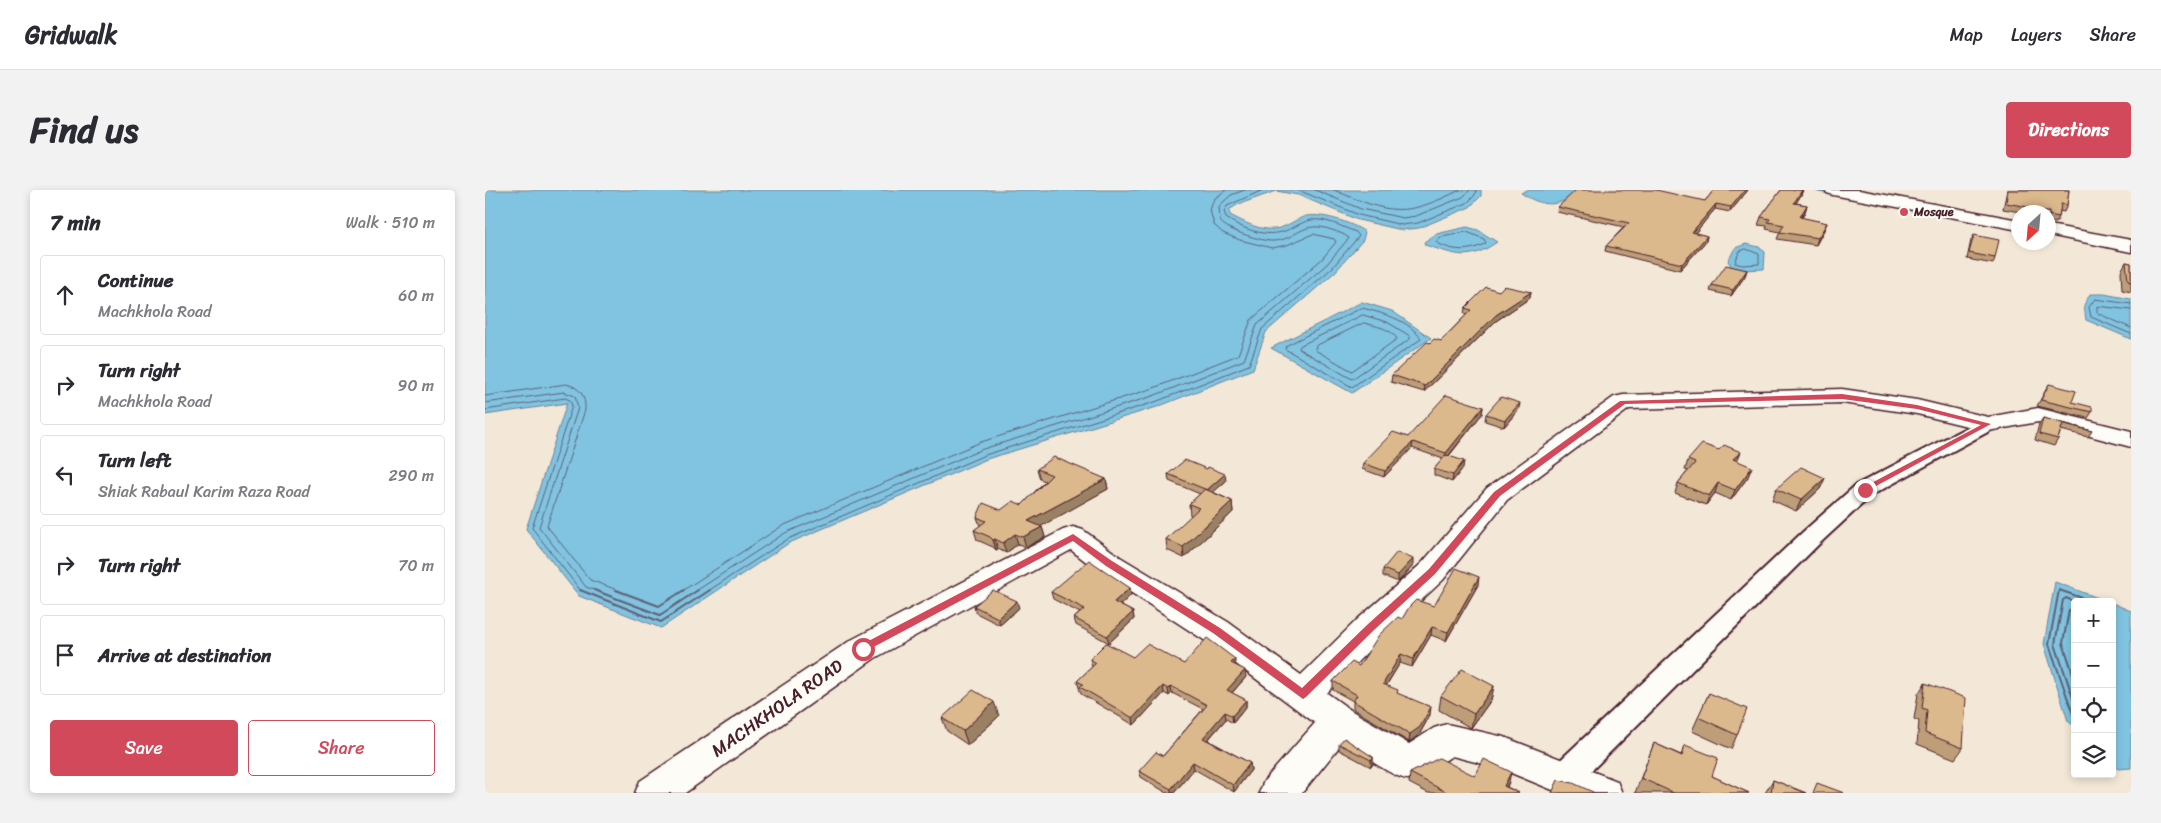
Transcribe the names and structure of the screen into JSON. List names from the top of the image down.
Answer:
{
  "streets": {
    "main road": ["MACHKHOLA ROAD"]
  },
  "places": ["Mosque"],
  "north": "bottom left",
  "page": {
    "header": "Gridwalk",
    "nav": ["Map", "Layers", "Share"],
    "title": "Find us",
    "buttons": [
      "Directions",
      ["Save", "Share"]
    ],
    "heading": ["7 min", "Walk · 510 m"],
    "list": [
      ["Continue", "Machkhola Road", "60 m"],
      ["Turn right", "Machkhola Road", "90 m"],
      ["Turn left", "Shiak Rabaul Karim Raza Road", "290 m"],
      ["Turn right", "70 m"],
      "Arrive at destination"
    ],
    "map_buttons": ["+", "−"]
  }
}
